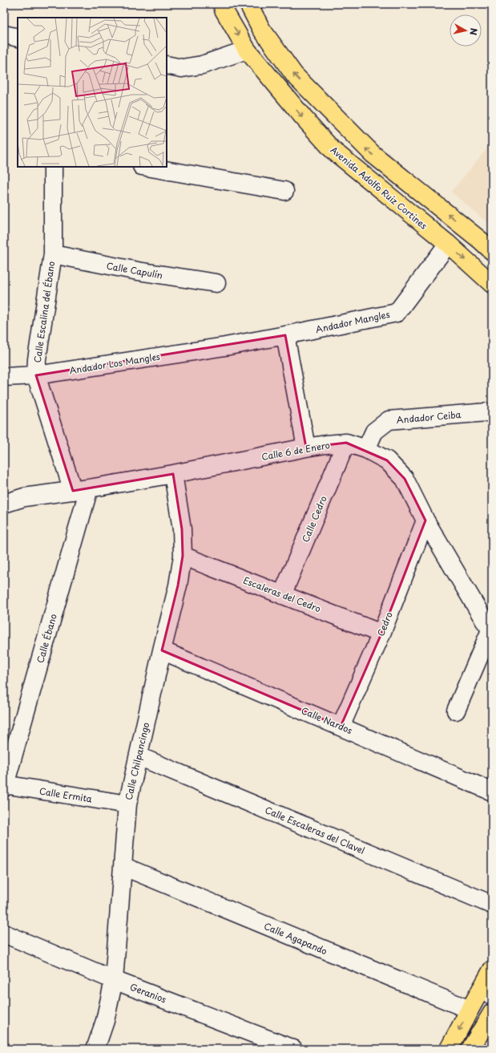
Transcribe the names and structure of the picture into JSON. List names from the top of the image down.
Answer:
{
  "streets": {
    "main road": ["Avenida Adolfo Ruiz Cortines"],
    "street": [
      "Calle Capulín",
      "Calle Escalina del Ébano",
      "Andador Mangles",
      "Andador Los Mangles",
      "Andador Ceiba",
      "Calle 6 de Enero",
      "Calle Cedro",
      "Escaleras del Cedro",
      "Cedro",
      "Calle Ébano",
      "Calle Nardos",
      "Calle Chilpancingo",
      "Calle Ermita",
      "Calle Escaleras del Clavel",
      "Calle Agapando",
      "Geranios"
    ]
  },
  "crossings": [
    ["Avenida Adolfo Ruiz Cortines", "Andador Mangles"],
    ["Calle Capulín", "Calle Escalina del Ébano"],
    ["Calle Escalina del Ébano", "Andador Los Mangles"],
    ["Calle Escalina del Ébano", "Calle 6 de Enero"],
    ["Calle Escalina del Ébano", "Calle Ébano"],
    ["Andador Mangles", "Andador Los Mangles"],
    ["Andador Ceiba", "Calle 6 de Enero"],
    ["Calle 6 de Enero", "Calle Cedro"],
    ["Calle 6 de Enero", "Cedro"],
    ["Calle 6 de Enero", "Calle Ébano"],
    ["Calle 6 de Enero", "Calle Chilpancingo"],
    ["Calle Cedro", "Escaleras del Cedro"],
    ["Escaleras del Cedro", "Cedro"],
    ["Escaleras del Cedro", "Calle Chilpancingo"],
    ["Cedro", "Calle Nardos"],
    ["Calle Ébano", "Calle Ermita"],
    ["Calle Nardos", "Calle Chilpancingo"],
    ["Calle Chilpancingo", "Calle Ermita"],
    ["Calle Chilpancingo", "Calle Escaleras del Clavel"],
    ["Calle Chilpancingo", "Calle Agapando"],
    ["Calle Chilpancingo", "Geranios"]
  ],
  "north": "right"
}
